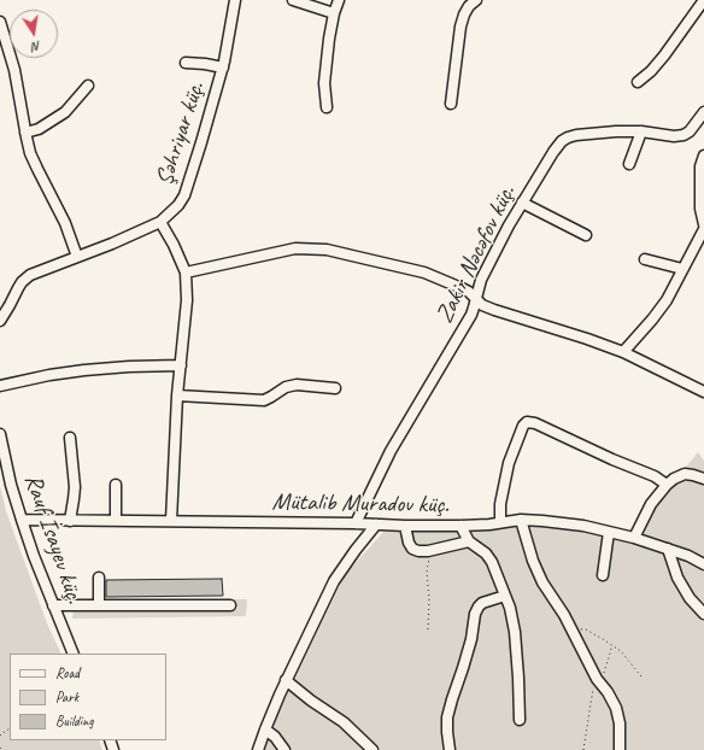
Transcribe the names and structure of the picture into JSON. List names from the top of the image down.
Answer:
{
  "streets": {
    "street": [
      "Şəhriyar küç.",
      "Zakir Nəcəfov küç.",
      "Mütalib Muradov küç.",
      "Rauf İsayev küç."
    ]
  },
  "crossings": [
    ["Zakir Nəcəfov küç.", "Mütalib Muradov küç."],
    ["Mütalib Muradov küç.", "Rauf İsayev küç."]
  ],
  "legend": ["Road", "Park", "Building"],
  "north": "bottom"
}
